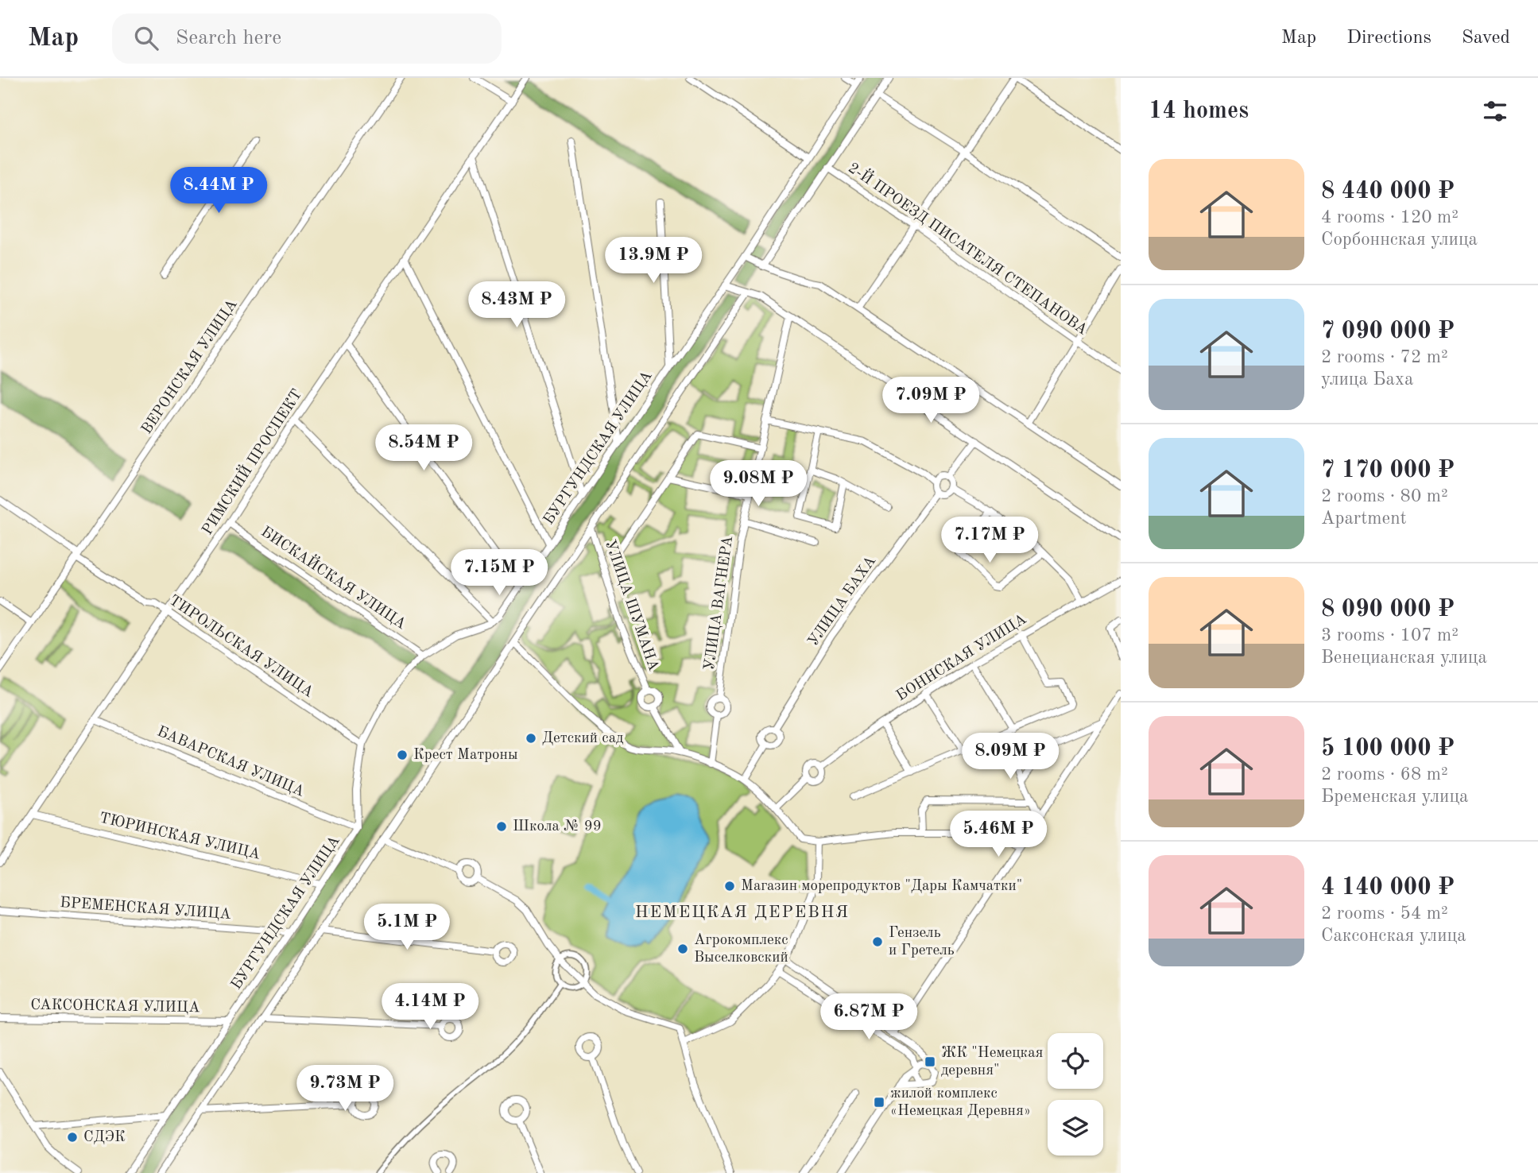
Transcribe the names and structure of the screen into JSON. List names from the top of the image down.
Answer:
{
  "streets": {
    "street": [
      "2-Й ПРОЕЗД ПИСАТЕЛЯ СТЕПАНОВА",
      "ВЕРОНСКАЯ УЛИЦА",
      "БУРГУНДСКАЯ УЛИЦА",
      "РИМСКИЙ ПРОСПЕКТ",
      "БИСКАЙСКАЯ УЛИЦА",
      "УЛИЦА БАХА",
      "УЛИЦА ВАГНЕРА",
      "УЛИЦА ШУМАНА",
      "ТИРОЛЬСКАЯ УЛИЦА",
      "БОННСКАЯ УЛИЦА",
      "БАВАРСКАЯ УЛИЦА",
      "ТЮРИНСКАЯ УЛИЦА",
      "БРЕМЕНСКАЯ УЛИЦА",
      "САКСОНСКАЯ УЛИЦА"
    ]
  },
  "crossings": [
    ["ВЕРОНСКАЯ УЛИЦА", "ТИРОЛЬСКАЯ УЛИЦА"],
    ["БУРГУНДСКАЯ УЛИЦА", "БИСКАЙСКАЯ УЛИЦА"],
    ["БУРГУНДСКАЯ УЛИЦА", "ТИРОЛЬСКАЯ УЛИЦА"],
    ["БУРГУНДСКАЯ УЛИЦА", "БАВАРСКАЯ УЛИЦА"],
    ["БУРГУНДСКАЯ УЛИЦА", "ТЮРИНСКАЯ УЛИЦА"],
    ["БУРГУНДСКАЯ УЛИЦА", "БРЕМЕНСКАЯ УЛИЦА"],
    ["БУРГУНДСКАЯ УЛИЦА", "САКСОНСКАЯ УЛИЦА"],
    ["РИМСКИЙ ПРОСПЕКТ", "БИСКАЙСКАЯ УЛИЦА"],
    ["РИМСКИЙ ПРОСПЕКТ", "ТИРОЛЬСКАЯ УЛИЦА"],
    ["РИМСКИЙ ПРОСПЕКТ", "БАВАРСКАЯ УЛИЦА"],
    ["РИМСКИЙ ПРОСПЕКТ", "ТЮРИНСКАЯ УЛИЦА"]
  ],
  "districts": ["НЕМЕЦКАЯ ДЕРЕВНЯ"],
  "places": {
    "other": [
      "Детский сад",
      "Крест Матроны",
      "Школа № 99",
      "Магазин морепродуктов \"Дары Камчатки\"",
      "Гензель и Гретель",
      "Агрокомплекс Выселковский",
      "СДЭК"
    ],
    "transit": ["ЖК \"Немецкая деревня\"", "жилой комплекс «Немецкая Деревня»"]
  },
  "page": {
    "header": "Map",
    "search": "Search here",
    "nav": ["Map", "Directions", "Saved"],
    "heading": "14 homes",
    "list": [
      {
        "name": "8 440 000 ₽",
        "note": "4 rooms · 120 m² · Сорбоннская улица"
      },
      {
        "name": "7 090 000 ₽",
        "note": "2 rooms · 72 m² · улица Баха"
      },
      {
        "name": "7 170 000 ₽",
        "note": "2 rooms · 80 m² · Apartment"
      },
      {
        "name": "8 090 000 ₽",
        "note": "3 rooms · 107 m² · Венецианская улица"
      },
      {
        "name": "5 100 000 ₽",
        "note": "2 rooms · 68 m² · Бременская улица"
      },
      {
        "name": "4 140 000 ₽",
        "note": "2 rooms · 54 m² · Саксонская улица"
      }
    ],
    "price": [
      "8.44M ₽",
      "13.9M ₽",
      "8.43M ₽",
      "7.09M ₽",
      "8.54M ₽",
      "9.08M ₽",
      "7.17M ₽",
      "7.15M ₽",
      "8.09M ₽",
      "5.46M ₽",
      "5.1M ₽",
      "4.14M ₽",
      "6.87M ₽",
      "9.73M ₽"
    ]
  }
}
